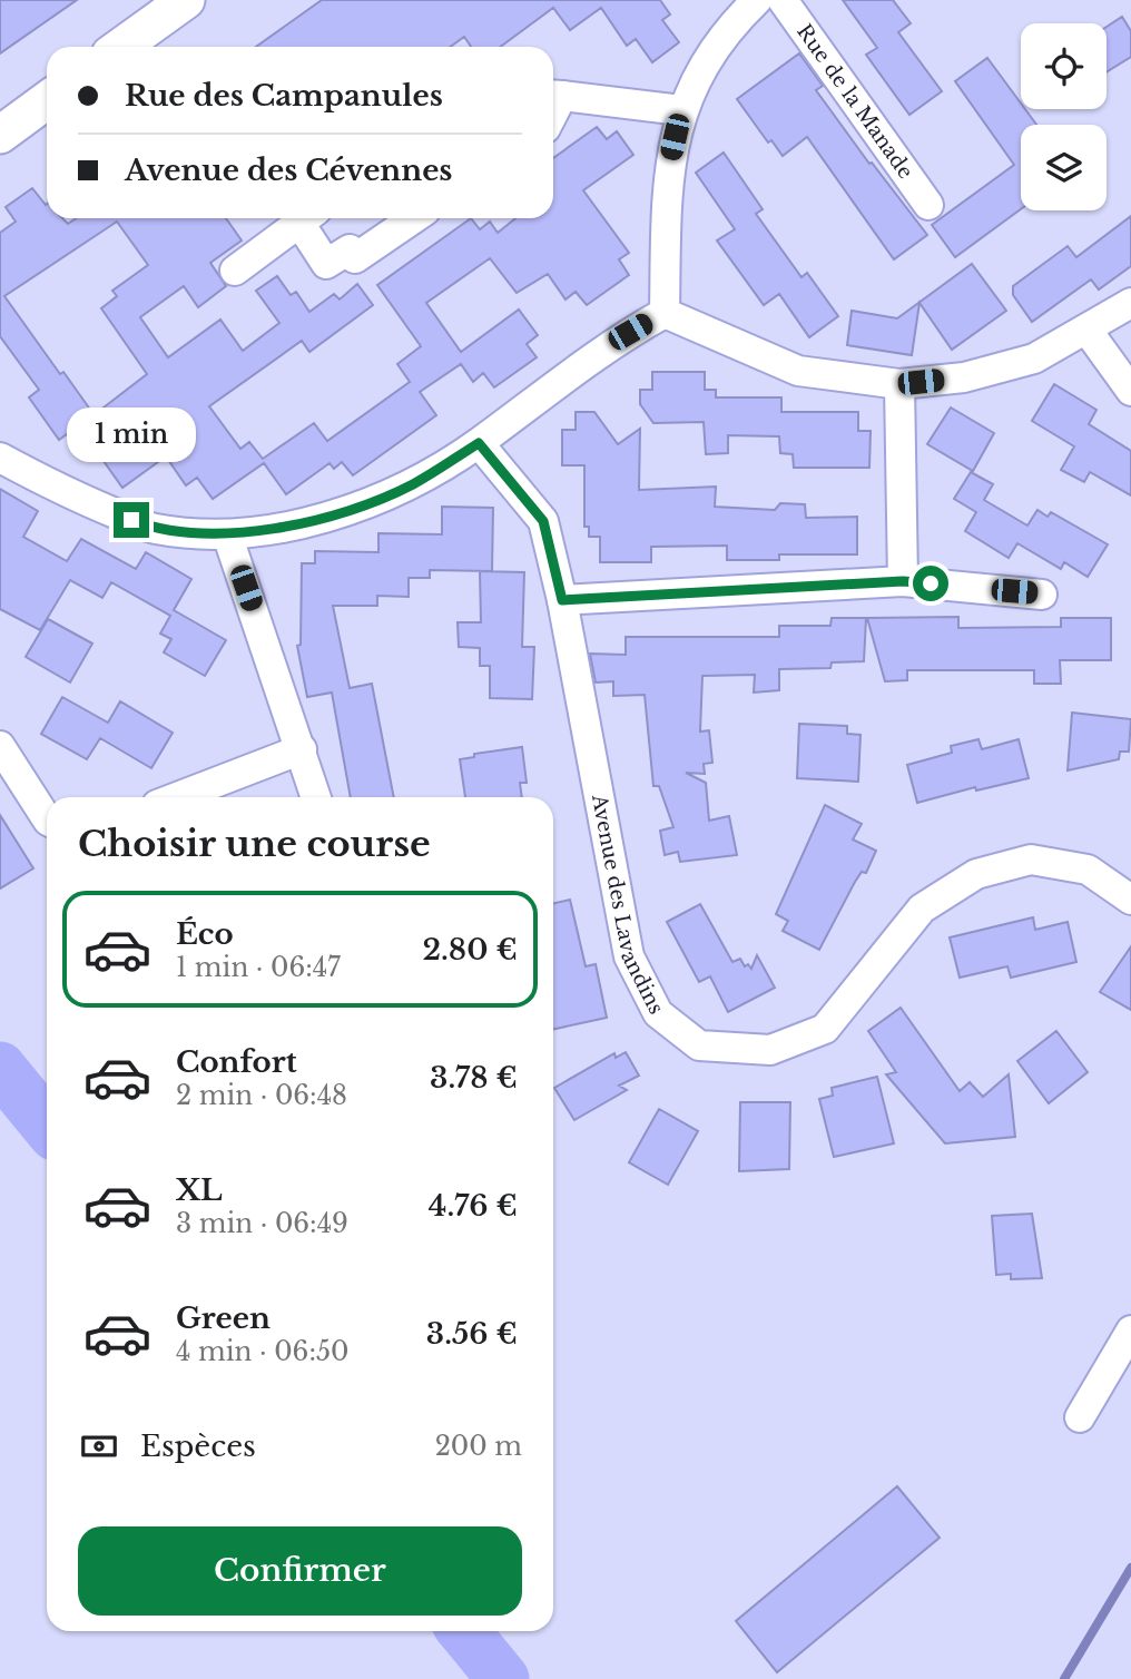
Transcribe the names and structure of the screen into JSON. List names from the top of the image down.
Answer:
{
  "streets": {
    "street": ["Rue de la Manade", "Avenue des Lavandins"]
  },
  "page": {
    "banner": ["Rue des Campanules", "Avenue des Cévennes"],
    "bubble": "1 min",
    "heading": "Choisir une course",
    "list": [
      {
        "name": "Éco",
        "note": "1 min · 06:47",
        "value": "2.80 €"
      },
      {
        "name": "Confort",
        "note": "2 min · 06:48",
        "value": "3.78 €"
      },
      {
        "name": "XL",
        "note": "3 min · 06:49",
        "value": "4.76 €"
      },
      {
        "name": "Green",
        "note": "4 min · 06:50",
        "value": "3.56 €"
      }
    ],
    "pay": ["Espèces", "200 m"],
    "buttons": "Confirmer"
  }
}
